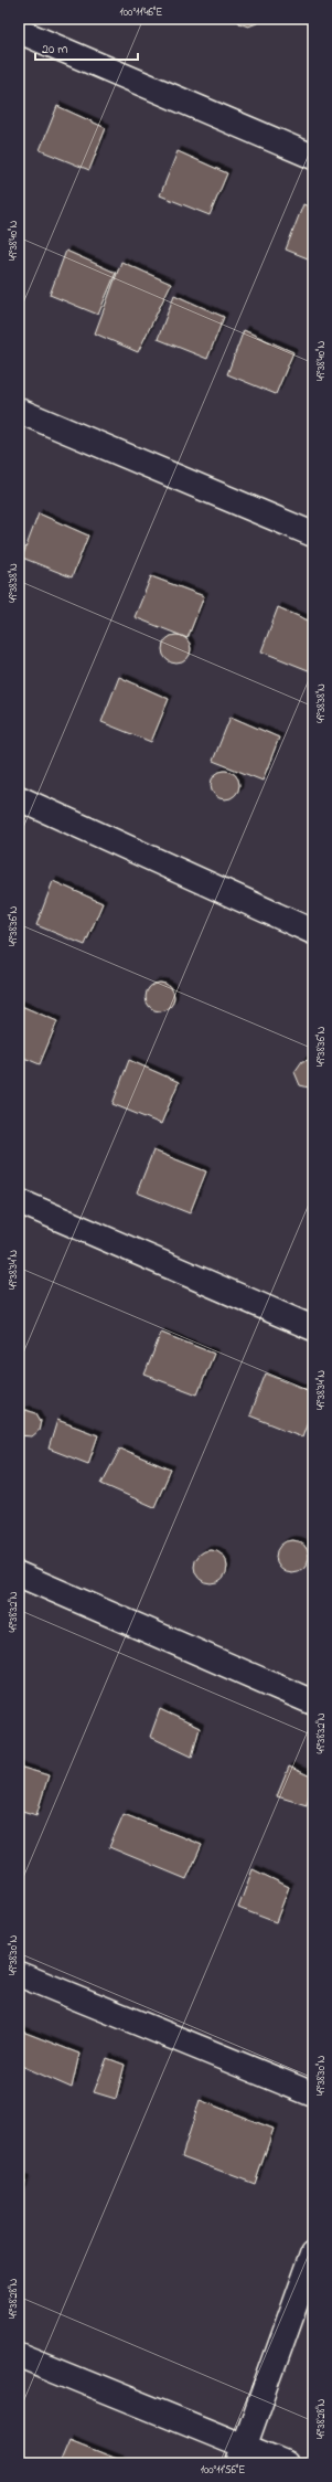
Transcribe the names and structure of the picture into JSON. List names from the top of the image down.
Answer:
{
  "scale_bar": "20 m",
  "coordinates": [
    "100°11'46\"E",
    "49°38'40\"N",
    "49°38'38\"N",
    "49°38'36\"N",
    "49°38'34\"N",
    "49°38'32\"N",
    "49°38'30\"N",
    "49°38'28\"N",
    "100°11'56\"E"
  ]
}
